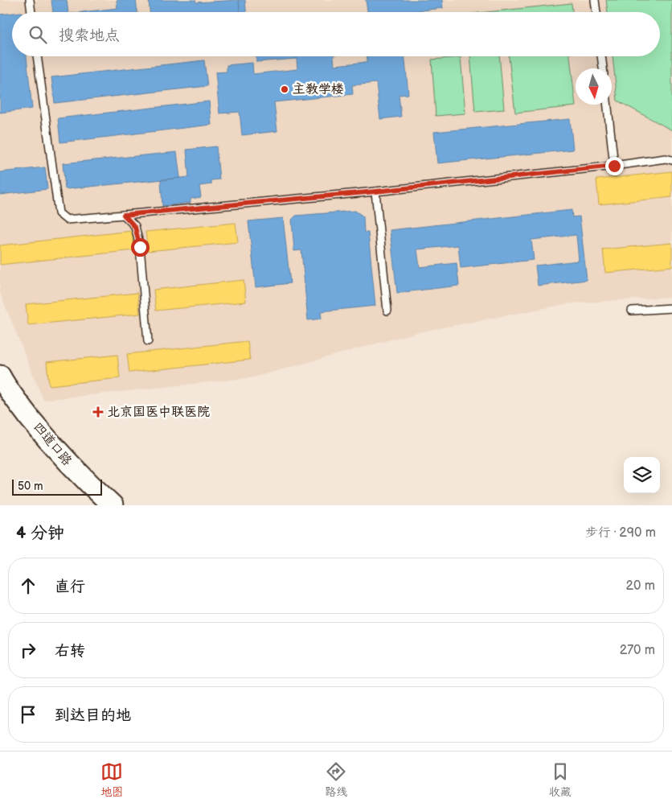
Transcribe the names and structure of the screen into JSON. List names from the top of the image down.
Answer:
{
  "streets": {
    "street": ["四道口路"]
  },
  "places": {
    "other": ["主教学楼"],
    "health": ["北京国医中联医院"]
  },
  "scale_bar": "50 m",
  "north": "bottom",
  "page": {
    "search": "搜索地点",
    "scale": "50 m",
    "heading": ["4 分钟", "步行 · 290 m"],
    "list": [
      ["直行", "20 m"],
      ["右转", "270 m"],
      "到达目的地"
    ],
    "nav": ["地图", "路线", "收藏"]
  }
}
